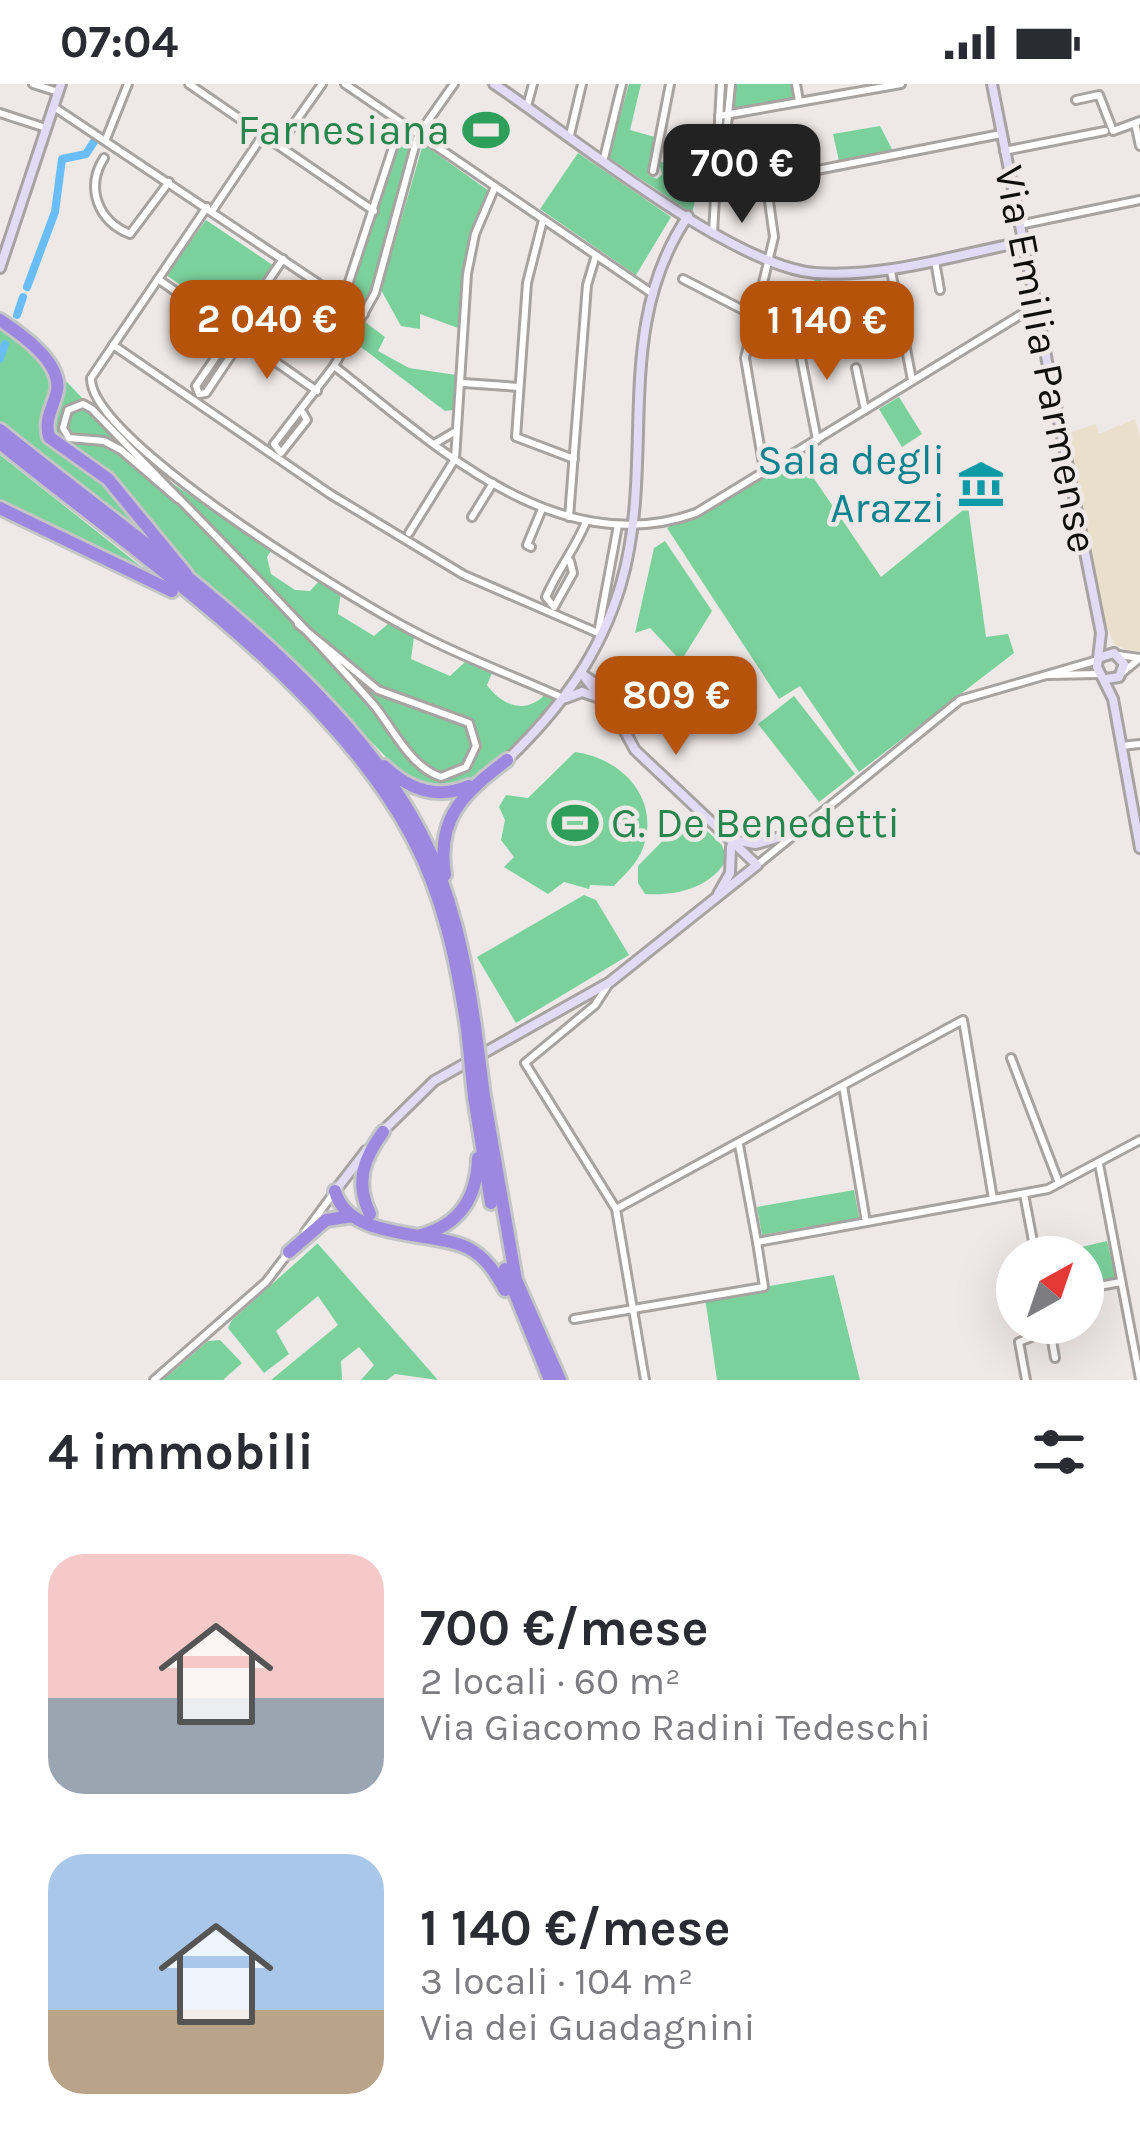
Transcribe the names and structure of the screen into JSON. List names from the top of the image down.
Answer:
{
  "streets": {
    "main road": ["Via Emilia Parmense"]
  },
  "places": {
    "sports": ["Farnesiana", "G. De Benedetti"],
    "museum": ["Sala degli Arazzi"]
  },
  "north": "top right",
  "page": {
    "status": "07:04",
    "price": [
      "700 €",
      "2 040 €",
      "1 140 €",
      "809 €"
    ],
    "heading": "4 immobili",
    "list": [
      {
        "name": "700 €/mese",
        "note": "2 locali · 60 m² · Via Giacomo Radini Tedeschi"
      },
      {
        "name": "1 140 €/mese",
        "note": "3 locali · 104 m² · Via dei Guadagnini"
      }
    ]
  }
}
